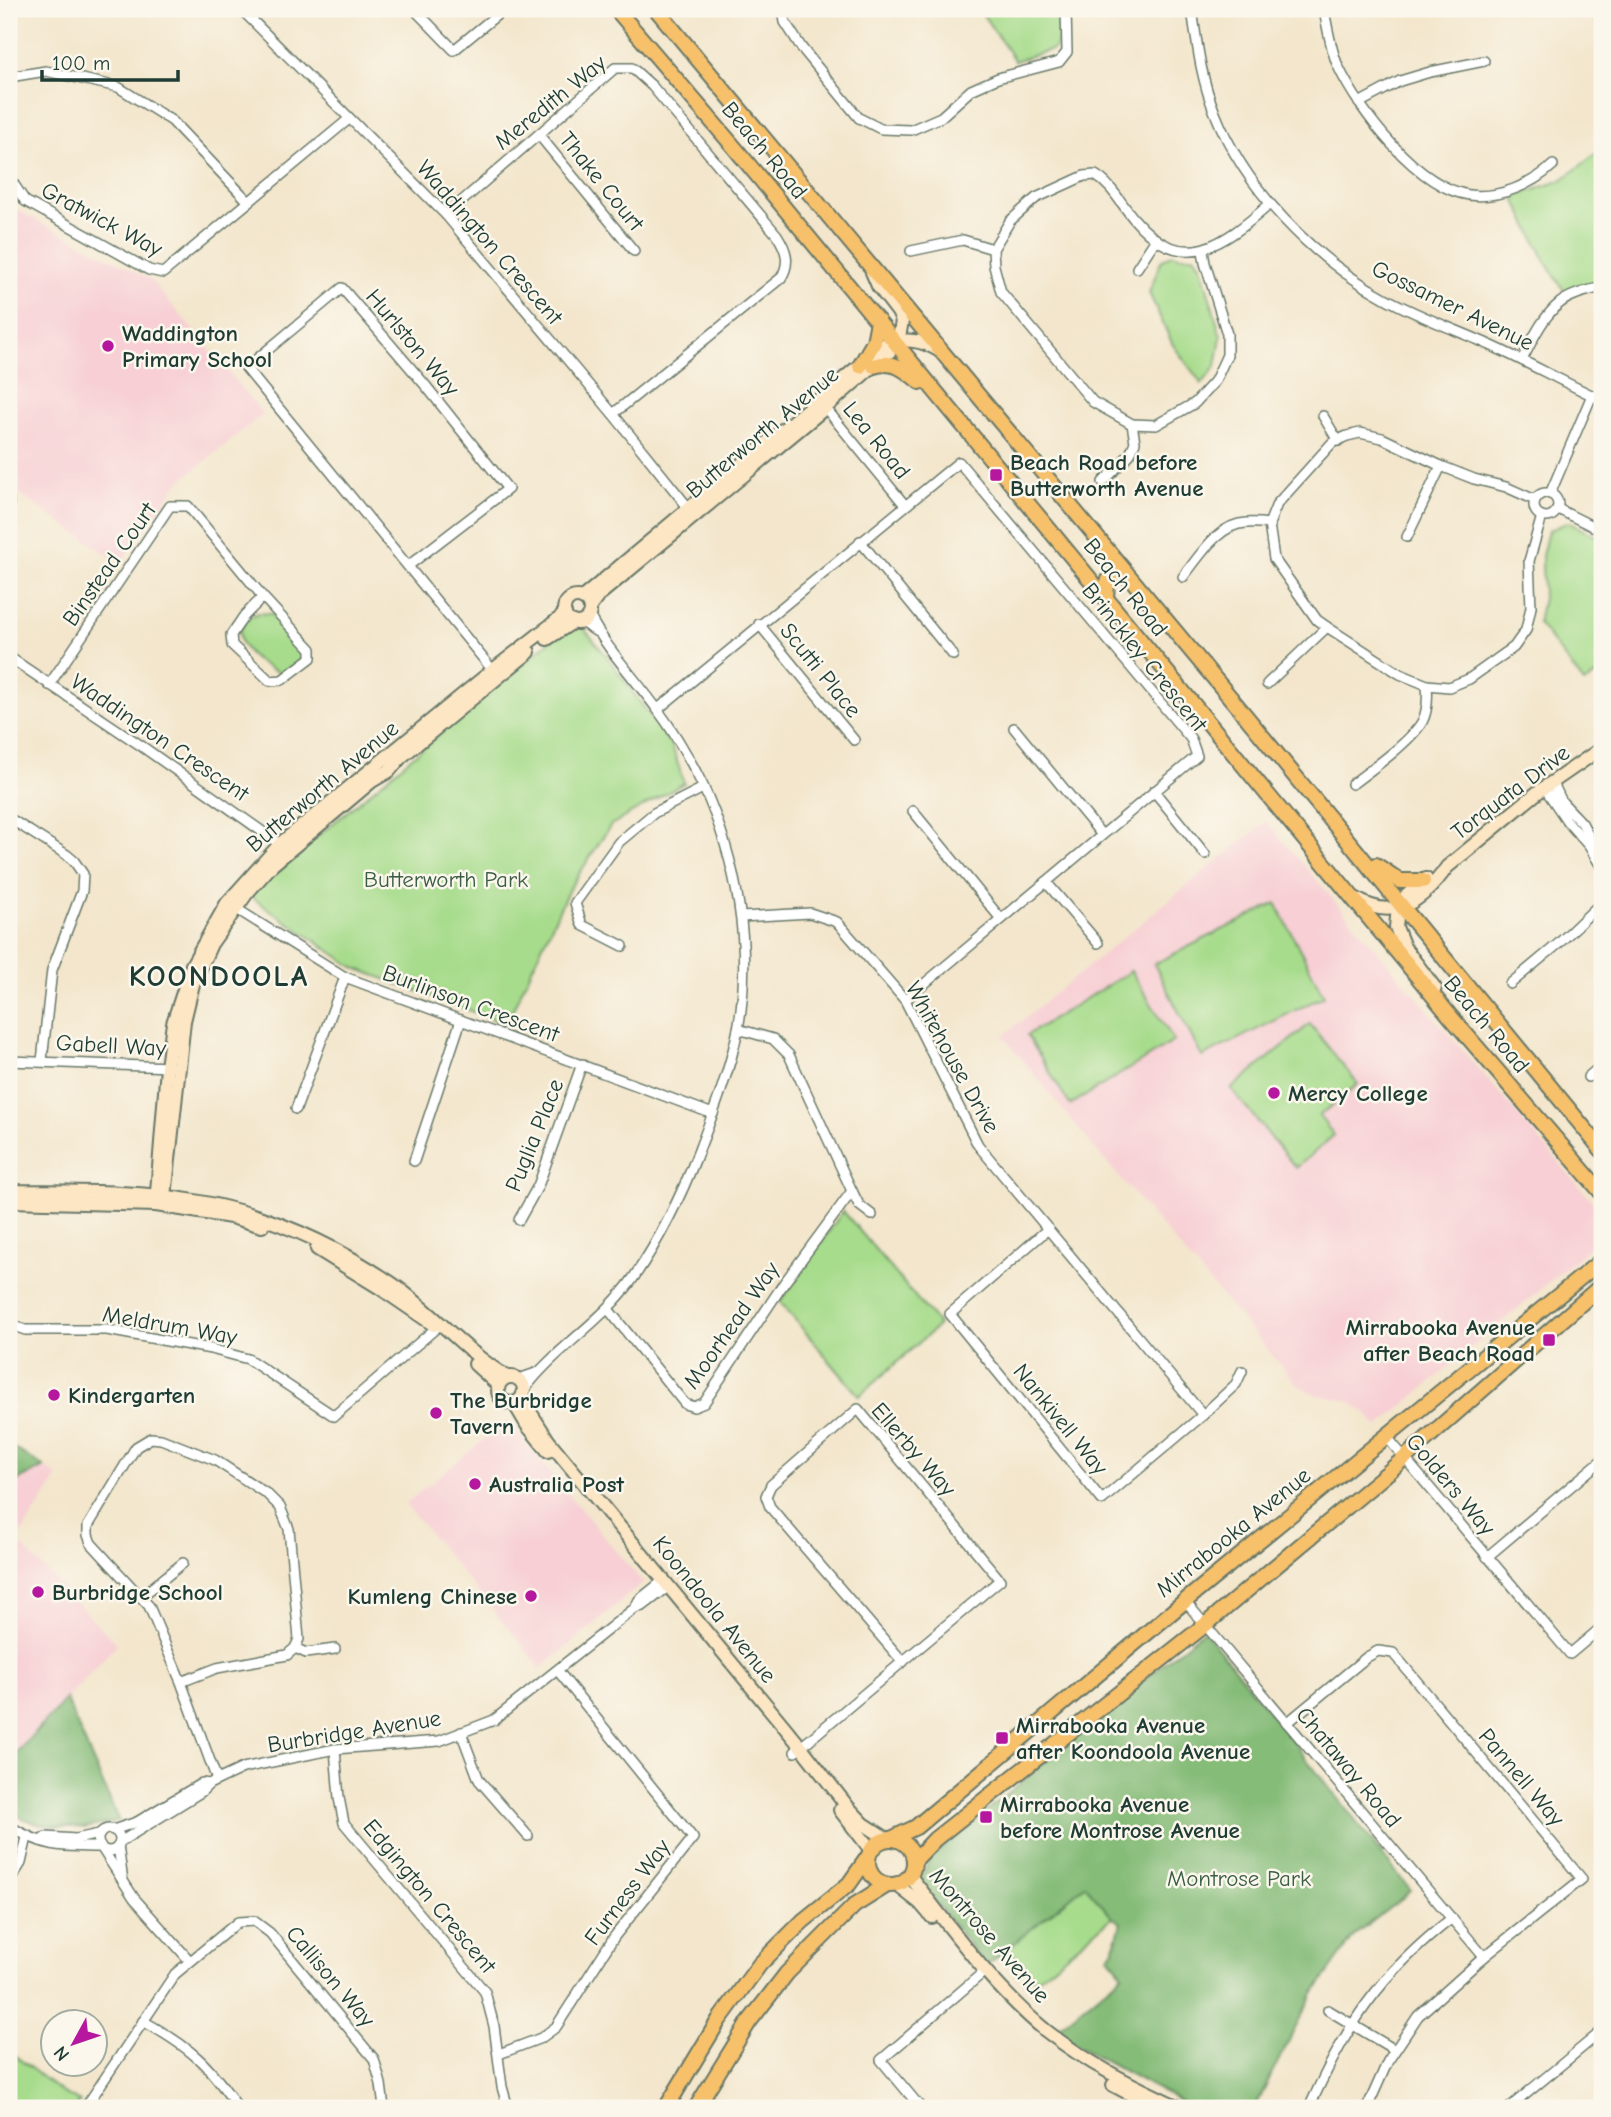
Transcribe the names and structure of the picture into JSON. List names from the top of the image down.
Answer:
{
  "streets": {
    "main road": ["Beach Road", "Mirrabooka Avenue"],
    "street": [
      "Meredith Way",
      "Thake Court",
      "Gratwick Way",
      "Waddington Crescent",
      "Gossamer Avenue",
      "Hurlston Way",
      "Butterworth Avenue",
      "Lea Road",
      "Binstead Court",
      "Brinckley Crescent",
      "Scutti Place",
      "Torquata Drive",
      "Burlinson Crescent",
      "Gabell Way",
      "Whitehouse Drive",
      "Puglia Place",
      "Meldrum Way",
      "Moorhead Way",
      "Nankivell Way",
      "Ellerby Way",
      "Golders Way",
      "Koondoola Avenue",
      "Burbridge Avenue",
      "Chataway Road",
      "Pannell Way",
      "Furness Way",
      "Edgington Crescent",
      "Montrose Avenue",
      "Callison Way"
    ]
  },
  "crossings": [
    ["Meredith Way", "Thake Court"],
    ["Meredith Way", "Waddington Crescent"],
    ["Beach Road", "Butterworth Avenue"],
    ["Beach Road", "Torquata Drive"],
    ["Gratwick Way", "Waddington Crescent"],
    ["Waddington Crescent", "Butterworth Avenue"],
    ["Waddington Crescent", "Binstead Court"],
    ["Hurlston Way", "Butterworth Avenue"],
    ["Butterworth Avenue", "Lea Road"],
    ["Butterworth Avenue", "Burlinson Crescent"],
    ["Butterworth Avenue", "Gabell Way"],
    ["Butterworth Avenue", "Koondoola Avenue"],
    ["Lea Road", "Brinckley Crescent"],
    ["Brinckley Crescent", "Scutti Place"],
    ["Brinckley Crescent", "Whitehouse Drive"],
    ["Burlinson Crescent", "Puglia Place"],
    ["Whitehouse Drive", "Nankivell Way"],
    ["Meldrum Way", "Koondoola Avenue"],
    ["Ellerby Way", "Koondoola Avenue"],
    ["Golders Way", "Mirrabooka Avenue"],
    ["Mirrabooka Avenue", "Koondoola Avenue"],
    ["Mirrabooka Avenue", "Chataway Road"],
    ["Mirrabooka Avenue", "Montrose Avenue"],
    ["Koondoola Avenue", "Burbridge Avenue"],
    ["Koondoola Avenue", "Montrose Avenue"],
    ["Burbridge Avenue", "Furness Way"],
    ["Burbridge Avenue", "Edgington Crescent"],
    ["Chataway Road", "Pannell Way"],
    ["Furness Way", "Edgington Crescent"]
  ],
  "districts": ["KOONDOOLA"],
  "parks": ["Butterworth Park", "Montrose Park"],
  "places": {
    "other": [
      "Waddington Primary School",
      "Mercy College",
      "Kindergarten",
      "The Burbridge Tavern",
      "Australia Post",
      "Burbridge School",
      "Kumleng Chinese"
    ],
    "transit": [
      "Beach Road before Butterworth Avenue",
      "Mirrabooka Avenue after Beach Road",
      "Mirrabooka Avenue after Koondoola Avenue",
      "Mirrabooka Avenue before Montrose Avenue"
    ]
  },
  "scale_bar": "100 m",
  "north": "bottom left"
}
